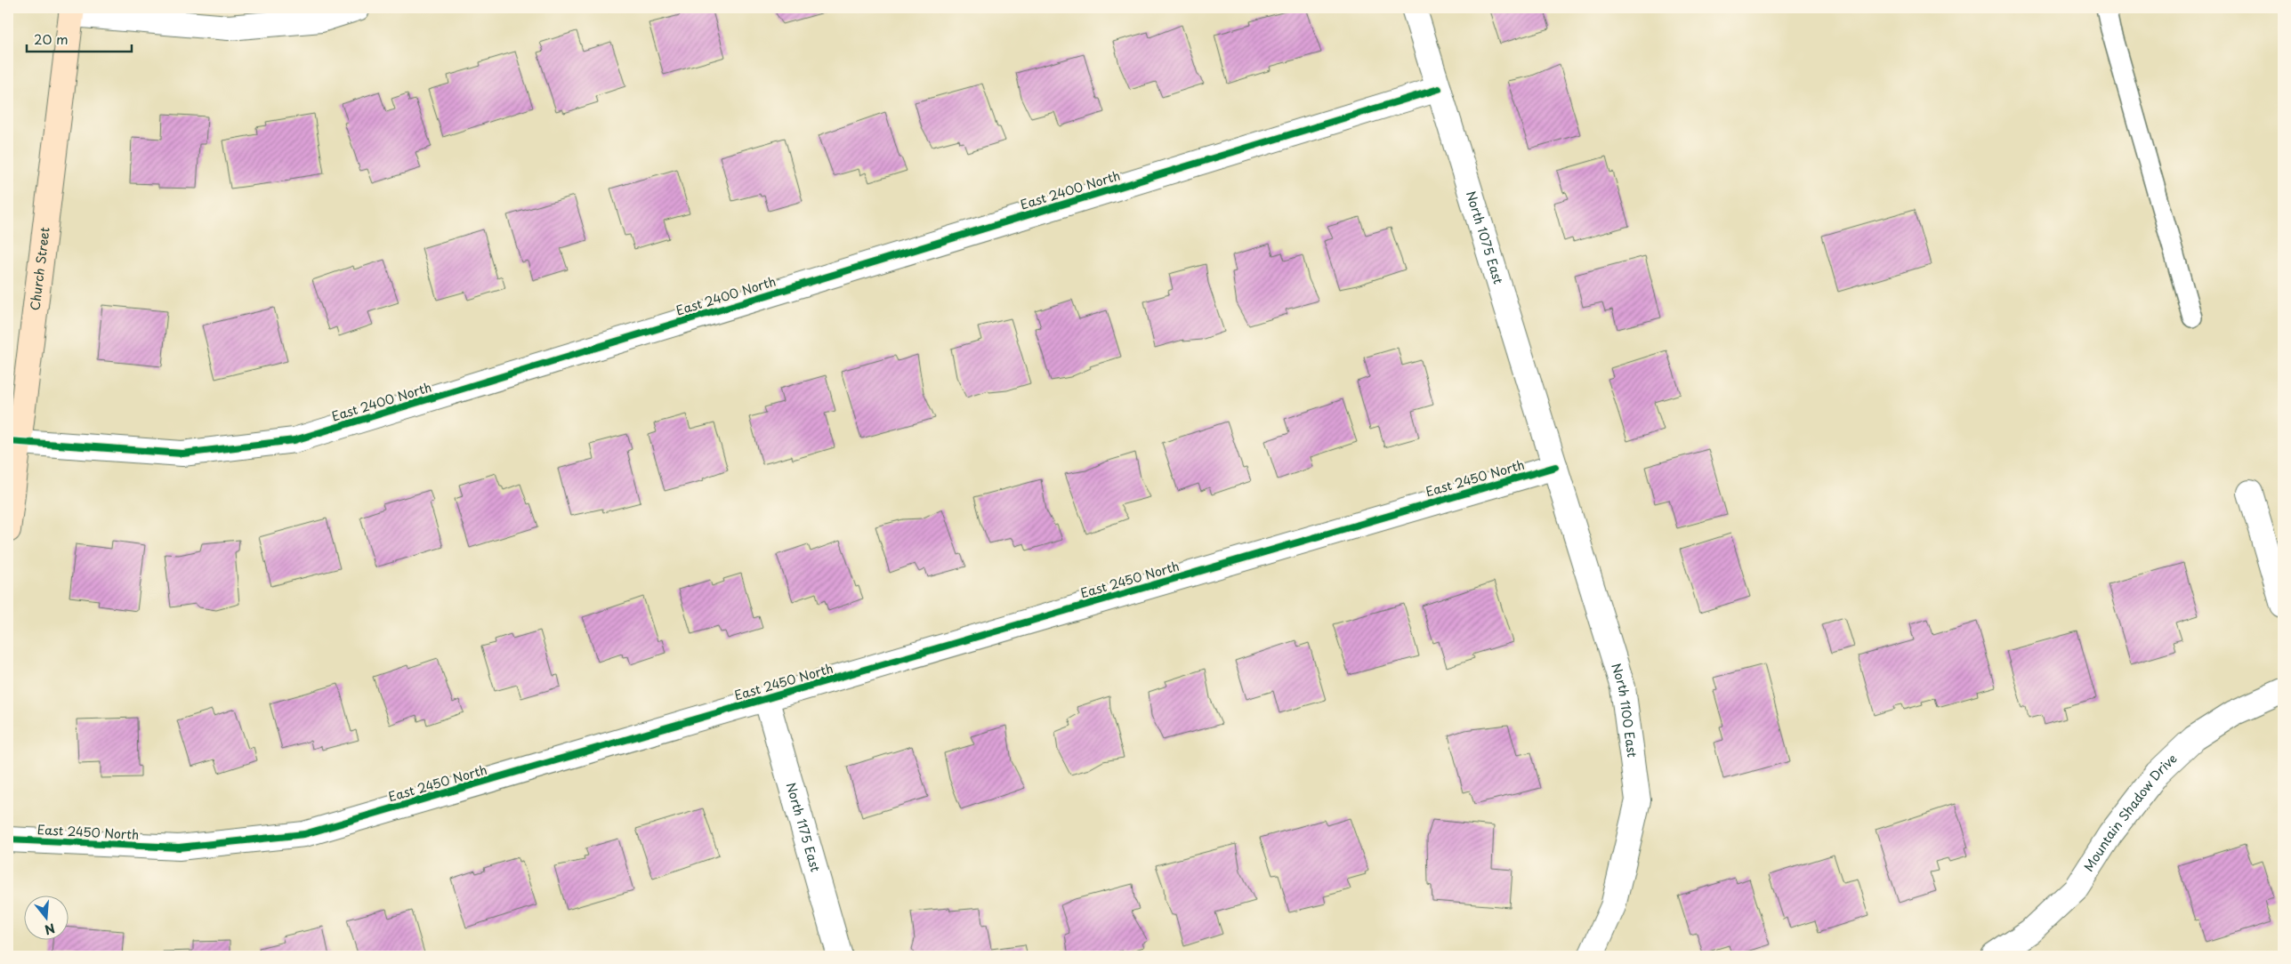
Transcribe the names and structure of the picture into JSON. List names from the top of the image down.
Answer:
{
  "streets": {
    "street": [
      "East 2400 North",
      "North 1075 East",
      "Church Street",
      "East 2450 North",
      "North 1100 East",
      "Mountain Shadow Drive",
      "North 1175 East"
    ]
  },
  "crossings": [
    ["East 2400 North", "North 1075 East"],
    ["East 2400 North", "Church Street"],
    ["North 1075 East", "East 2450 North"],
    ["North 1075 East", "North 1100 East"],
    ["East 2450 North", "North 1100 East"],
    ["East 2450 North", "North 1175 East"]
  ],
  "scale_bar": "20 m",
  "north": "bottom"
}
